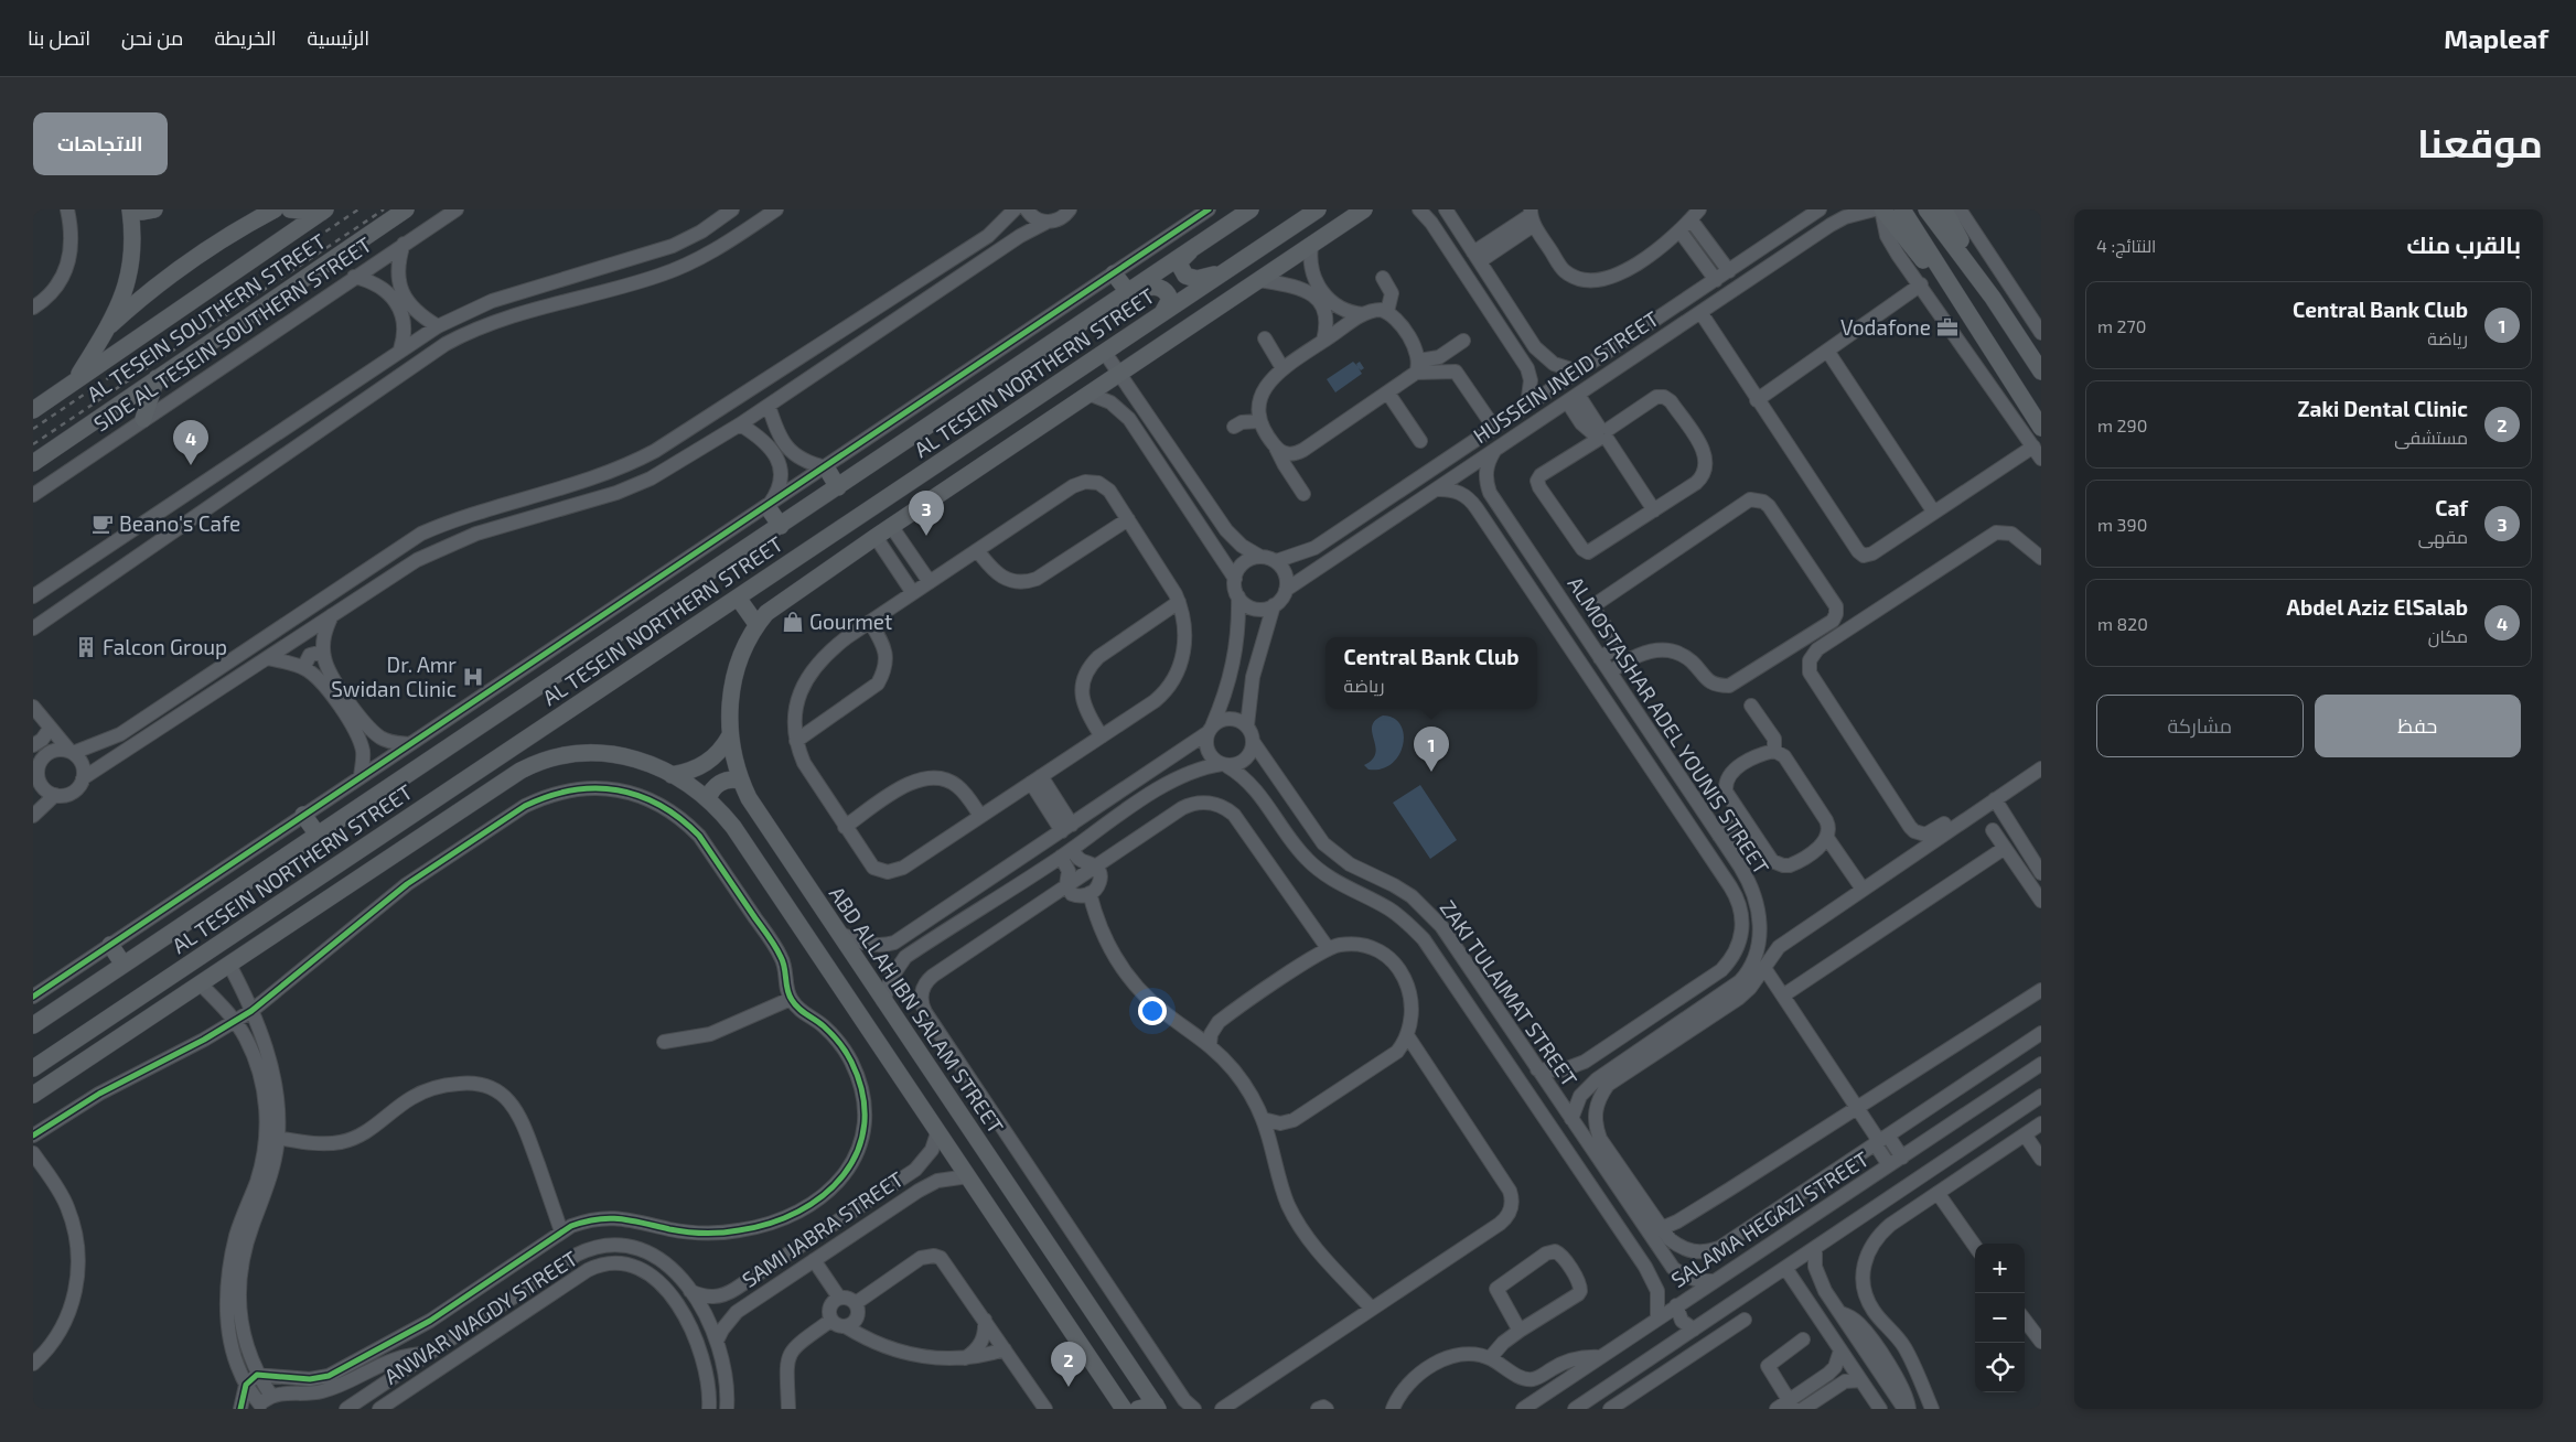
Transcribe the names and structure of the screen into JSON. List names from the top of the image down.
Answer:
{
  "streets": {
    "main road": ["AL TESEIN SOUTHERN STREET", "AL TESEIN NORTHERN STREET", "ABD ALLAH IBN SALAM STREET"],
    "street": [
      "SIDE AL TESEIN SOUTHERN STREET",
      "HUSSEIN JNEID STREET",
      "ALMOSTASHAR ADEL YOUNIS STREET",
      "ZAKI TULAIMAT STREET",
      "SALAMA HEGAZI STREET",
      "SAMI JABRA STREET",
      "ANWAR WAGDY STREET"
    ]
  },
  "crossings": [
    ["HUSSEIN JNEID STREET", "ALMOSTASHAR ADEL YOUNIS STREET"],
    ["ALMOSTASHAR ADEL YOUNIS STREET", "ZAKI TULAIMAT STREET"],
    ["ZAKI TULAIMAT STREET", "SALAMA HEGAZI STREET"],
    ["SAMI JABRA STREET", "ANWAR WAGDY STREET"]
  ],
  "places": {
    "office": ["Vodafone"],
    "cafe": ["Beano's Cafe"],
    "shop": ["Gourmet"],
    "building": ["Falcon Group"],
    "hospital": ["Dr. Amr Swidan Clinic"]
  },
  "page": {
    "header": "Mapleaf",
    "nav": [
      "الرئيسية",
      "الخريطة",
      "من نحن",
      "اتصل بنا"
    ],
    "title": "موقعنا",
    "buttons": [
      "الاتجاهات",
      ["حفظ", "مشاركة"]
    ],
    "heading": ["بالقرب منك", "النتائج: 4"],
    "list": [
      {
        "mark": "1",
        "name": "Central Bank Club",
        "note": "رياضة",
        "value": "270 m"
      },
      {
        "mark": "2",
        "name": "Zaki Dental Clinic",
        "note": "مستشفى",
        "value": "290 m"
      },
      {
        "mark": "3",
        "name": "Caf",
        "note": "مقهى",
        "value": "390 m"
      },
      {
        "mark": "4",
        "name": "Abdel Aziz ElSalab",
        "note": "مكان",
        "value": "820 m"
      }
    ],
    "pins": [
      "4",
      "3",
      "1",
      "2"
    ],
    "popup": ["Central Bank Club", "رياضة"],
    "map_buttons": ["+", "−"]
  }
}
